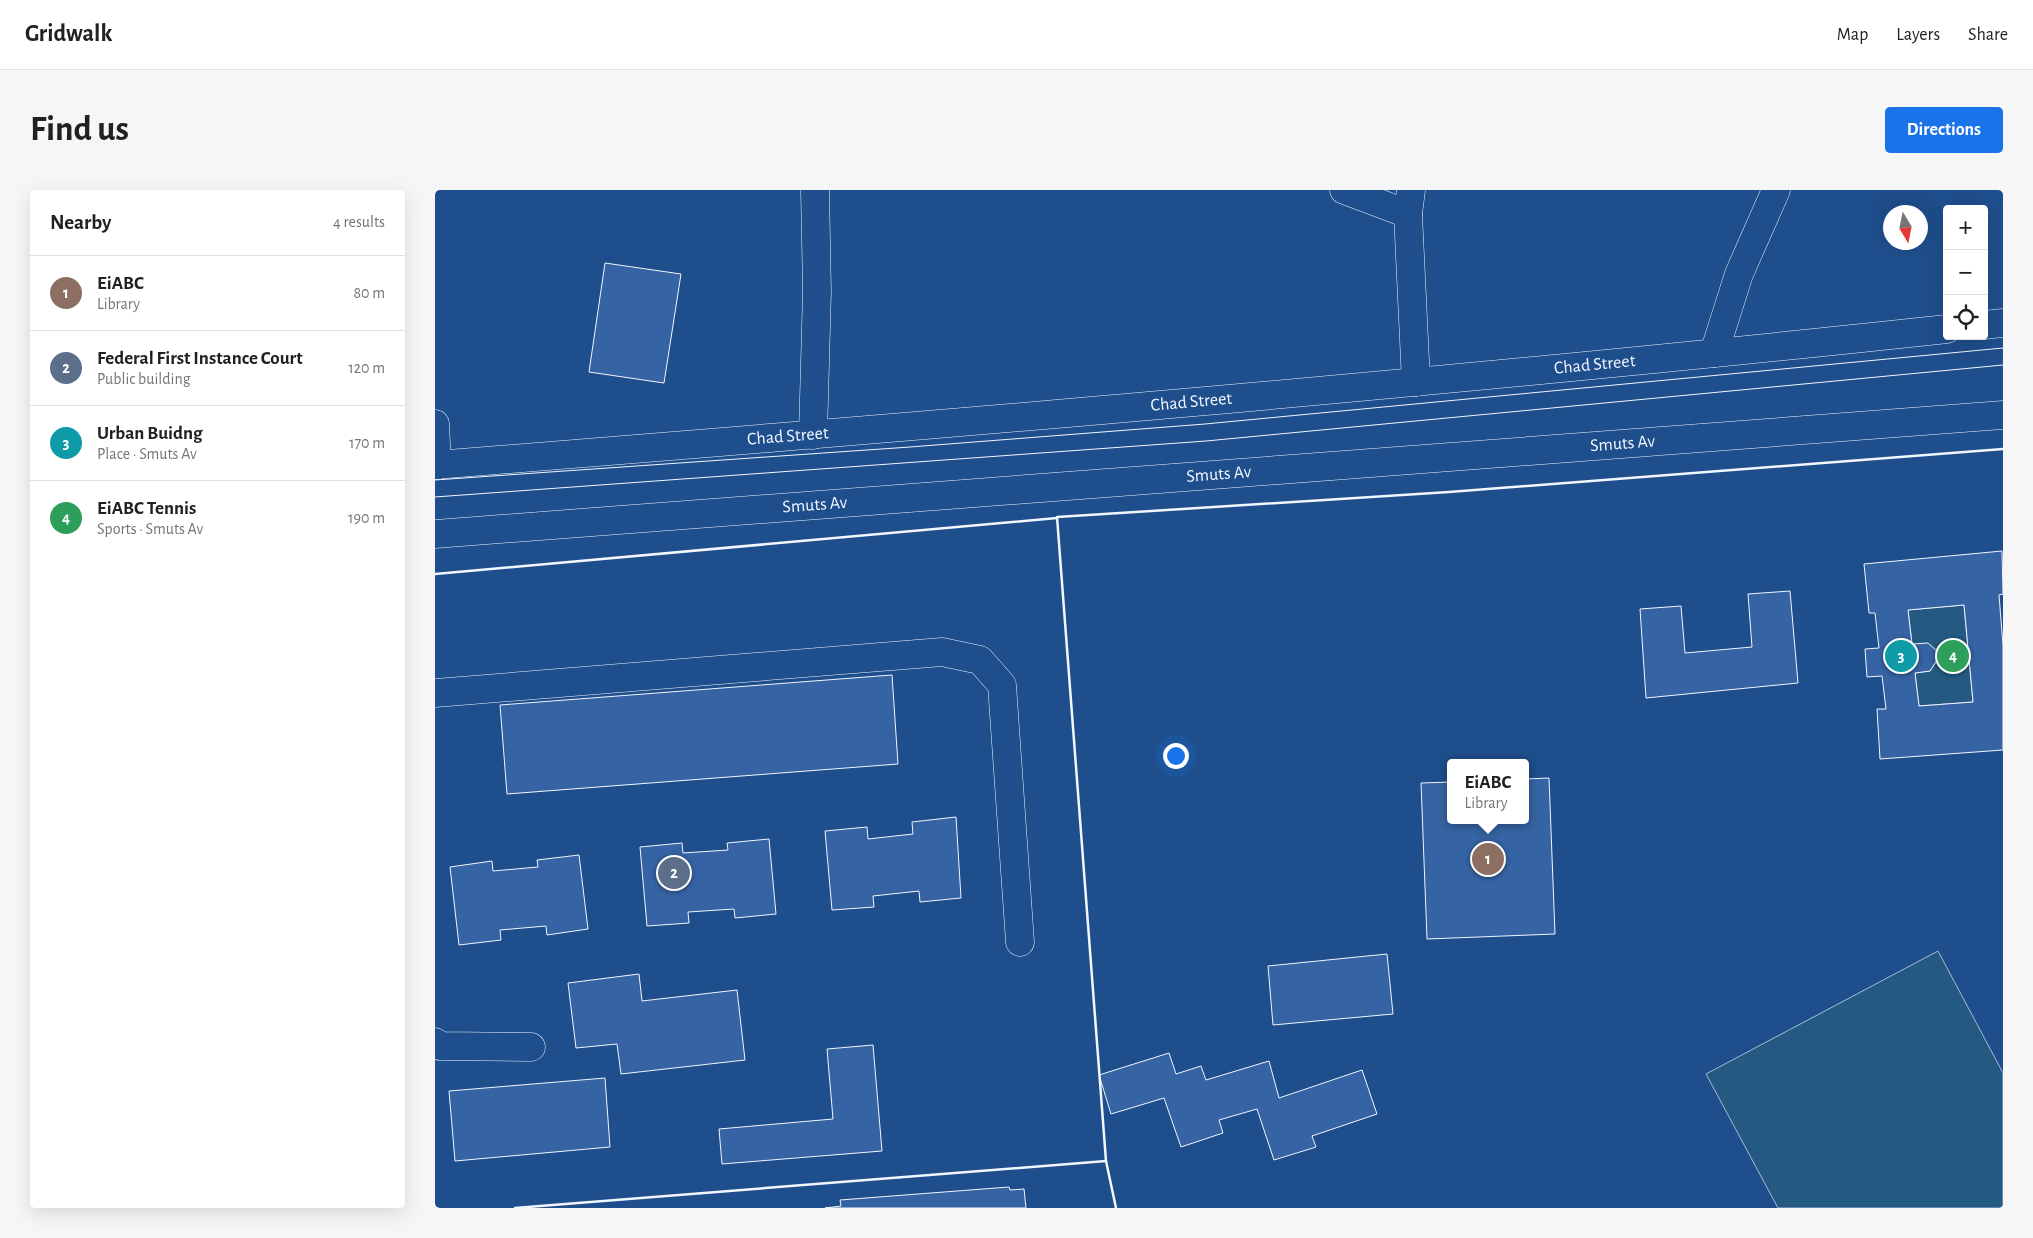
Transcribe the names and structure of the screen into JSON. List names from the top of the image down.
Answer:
{
  "streets": {
    "main road": ["Chad Street", "Smuts Av"]
  },
  "north": "bottom",
  "page": {
    "header": "Gridwalk",
    "nav": ["Map", "Layers", "Share"],
    "buttons": "Directions",
    "title": "Find us",
    "heading": ["Nearby", "4 results"],
    "map_buttons": ["+", "−"],
    "list": [
      {
        "mark": "1",
        "name": "EiABC",
        "note": "Library",
        "value": "80 m"
      },
      {
        "mark": "2",
        "name": "Federal First Instance Court",
        "note": "Public building",
        "value": "120 m"
      },
      {
        "mark": "3",
        "name": "Urban Buidng",
        "note": "Place · Smuts Av",
        "value": "170 m"
      },
      {
        "mark": "4",
        "name": "EiABC Tennis",
        "note": "Sports · Smuts Av",
        "value": "190 m"
      }
    ],
    "pins": [
      "3",
      "4",
      "1",
      "2"
    ],
    "popup": ["EiABC", "Library"]
  }
}
